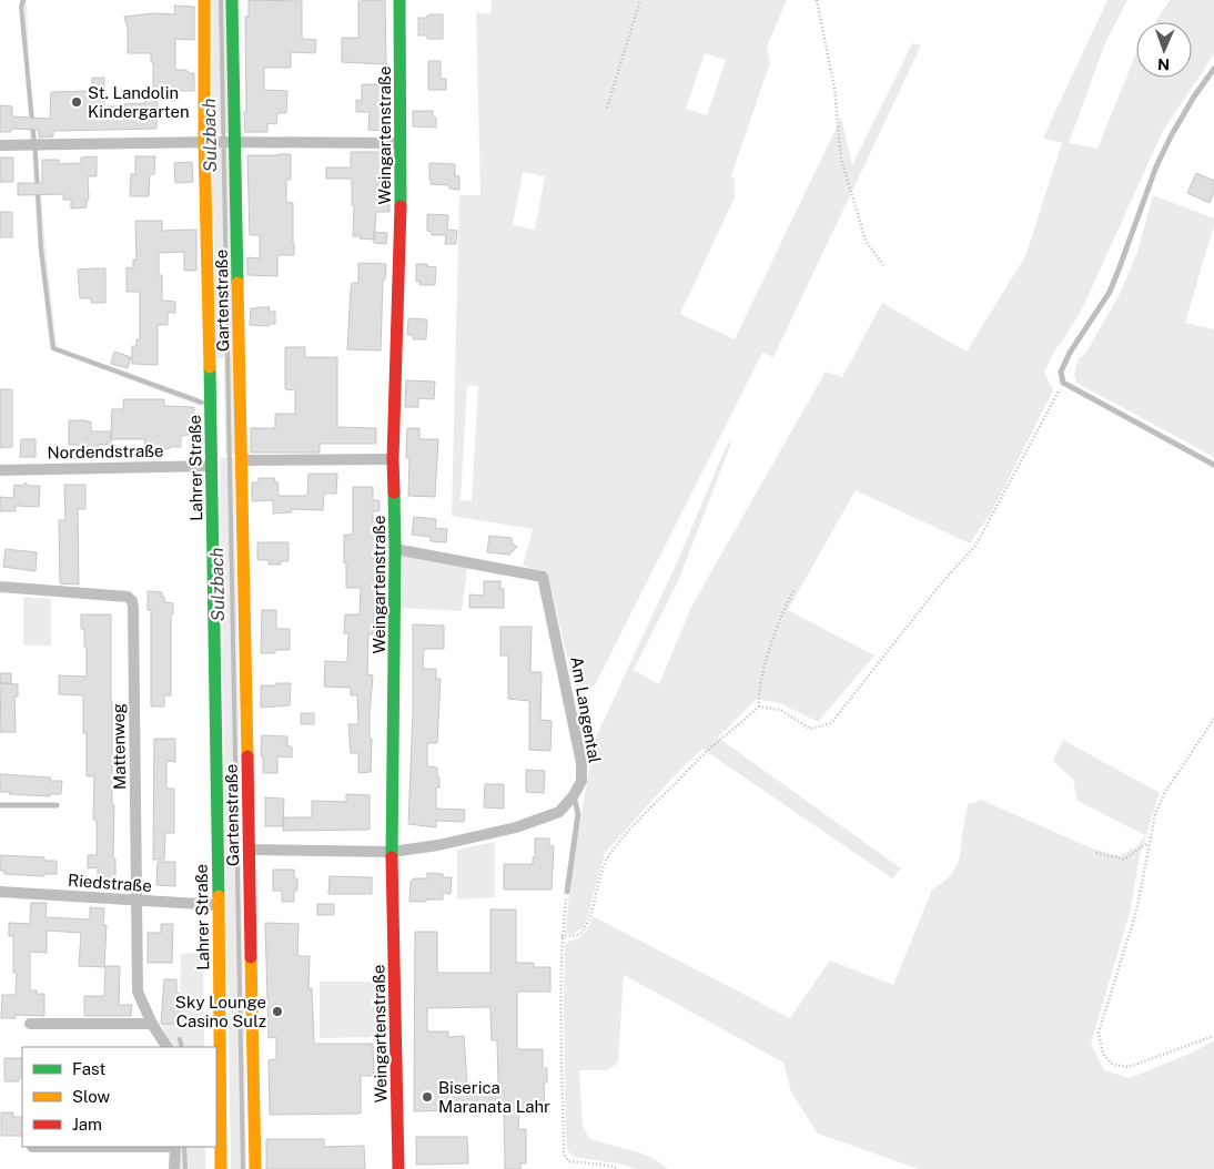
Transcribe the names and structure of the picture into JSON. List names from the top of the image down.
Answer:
{
  "streets": {
    "street": [
      "Weingartenstraße",
      "Gartenstraße",
      "Nordendstraße",
      "Lahrer Straße",
      "Am Langental",
      "Mattenweg",
      "Riedstraße"
    ]
  },
  "crossings": [
    ["Weingartenstraße", "Am Langental"],
    ["Gartenstraße", "Am Langental"],
    ["Nordendstraße", "Lahrer Straße"],
    ["Lahrer Straße", "Riedstraße"],
    ["Mattenweg", "Riedstraße"]
  ],
  "water": ["Sulzbach"],
  "places": ["St. Landolin Kindergarten", "Sky Lounge Casino Sulz", "Biserica Maranata Lahr"],
  "legend": ["Fast", "Slow", "Jam"],
  "north": "bottom"
}
